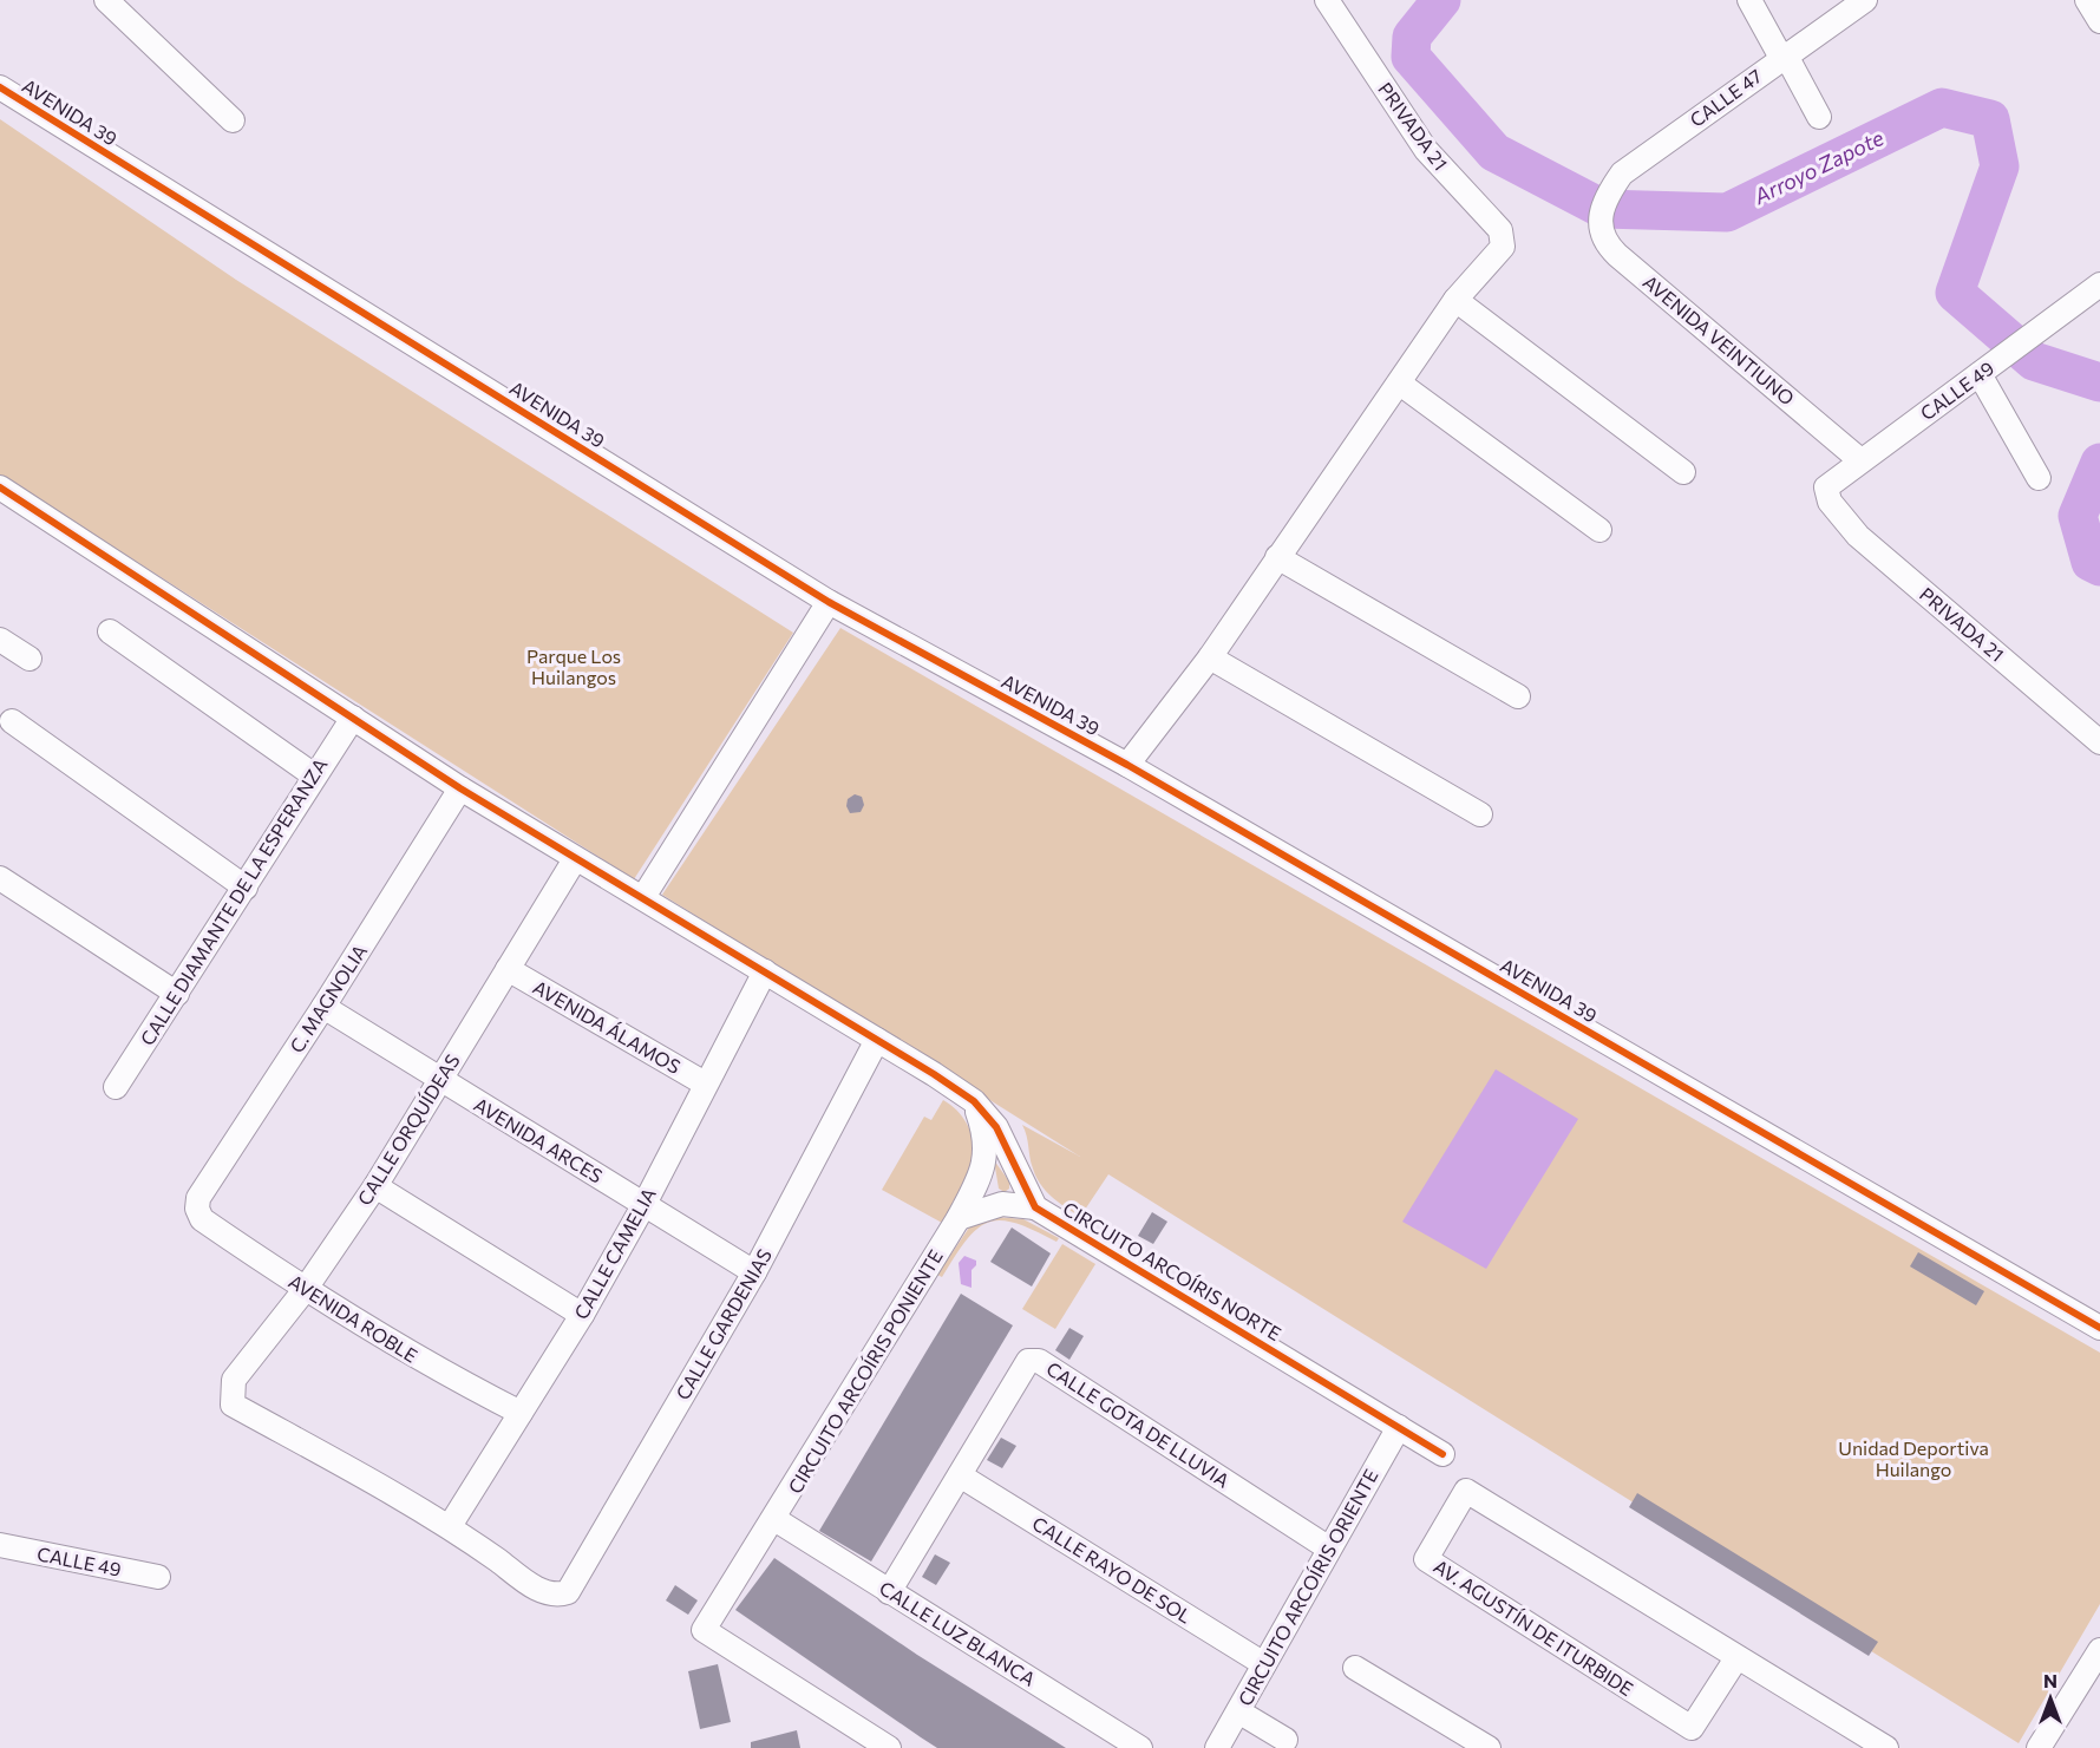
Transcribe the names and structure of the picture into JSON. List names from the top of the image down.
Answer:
{
  "streets": {
    "street": [
      "CALLE 47",
      "AVENIDA 39",
      "PRIVADA 21",
      "AVENIDA VEINTIUNO",
      "CALLE 49",
      "CALLE DIAMANTE DE LA ESPERANZA",
      "C. MAGNOLIA",
      "AVENIDA ÁLAMOS",
      "CALLE ORQUÍDEAS",
      "AVENIDA ARCES",
      "CALLE CAMELIA",
      "CIRCUITO ARCOÍRIS NORTE",
      "AVENIDA ROBLE",
      "CALLE GARDENIAS",
      "CIRCUITO ARCOÍRIS PONIENTE",
      "CALLE GOTA DE LLUVIA",
      "CALLE RAYO DE SOL",
      "CIRCUITO ARCOÍRIS ORIENTE",
      "AV. AGUSTÍN DE ITURBIDE",
      "CALLE LUZ BLANCA"
    ]
  },
  "crossings": [
    ["CALLE 47", "AVENIDA VEINTIUNO"],
    ["PRIVADA 21", "CALLE 49"],
    ["AVENIDA VEINTIUNO", "CALLE 49"],
    ["C. MAGNOLIA", "AVENIDA ARCES"],
    ["C. MAGNOLIA", "AVENIDA ROBLE"],
    ["AVENIDA ÁLAMOS", "CALLE ORQUÍDEAS"],
    ["AVENIDA ÁLAMOS", "CALLE CAMELIA"],
    ["CALLE ORQUÍDEAS", "AVENIDA ARCES"],
    ["CALLE ORQUÍDEAS", "CALLE CAMELIA"],
    ["CALLE ORQUÍDEAS", "AVENIDA ROBLE"],
    ["CALLE ORQUÍDEAS", "CALLE GARDENIAS"],
    ["AVENIDA ARCES", "CALLE CAMELIA"],
    ["AVENIDA ARCES", "CALLE GARDENIAS"],
    ["CALLE CAMELIA", "AVENIDA ROBLE"],
    ["CALLE CAMELIA", "CALLE GARDENIAS"],
    ["CIRCUITO ARCOÍRIS NORTE", "CIRCUITO ARCOÍRIS PONIENTE"],
    ["CIRCUITO ARCOÍRIS NORTE", "CIRCUITO ARCOÍRIS ORIENTE"],
    ["CIRCUITO ARCOÍRIS PONIENTE", "CALLE LUZ BLANCA"],
    ["CALLE GOTA DE LLUVIA", "CALLE RAYO DE SOL"],
    ["CALLE GOTA DE LLUVIA", "CIRCUITO ARCOÍRIS ORIENTE"],
    ["CALLE GOTA DE LLUVIA", "CALLE LUZ BLANCA"],
    ["CALLE RAYO DE SOL", "CIRCUITO ARCOÍRIS ORIENTE"]
  ],
  "water": ["Arroyo Zapote"],
  "parks": ["Parque Los Huilangos", "Unidad Deportiva Huilango"],
  "north": "top"
}
